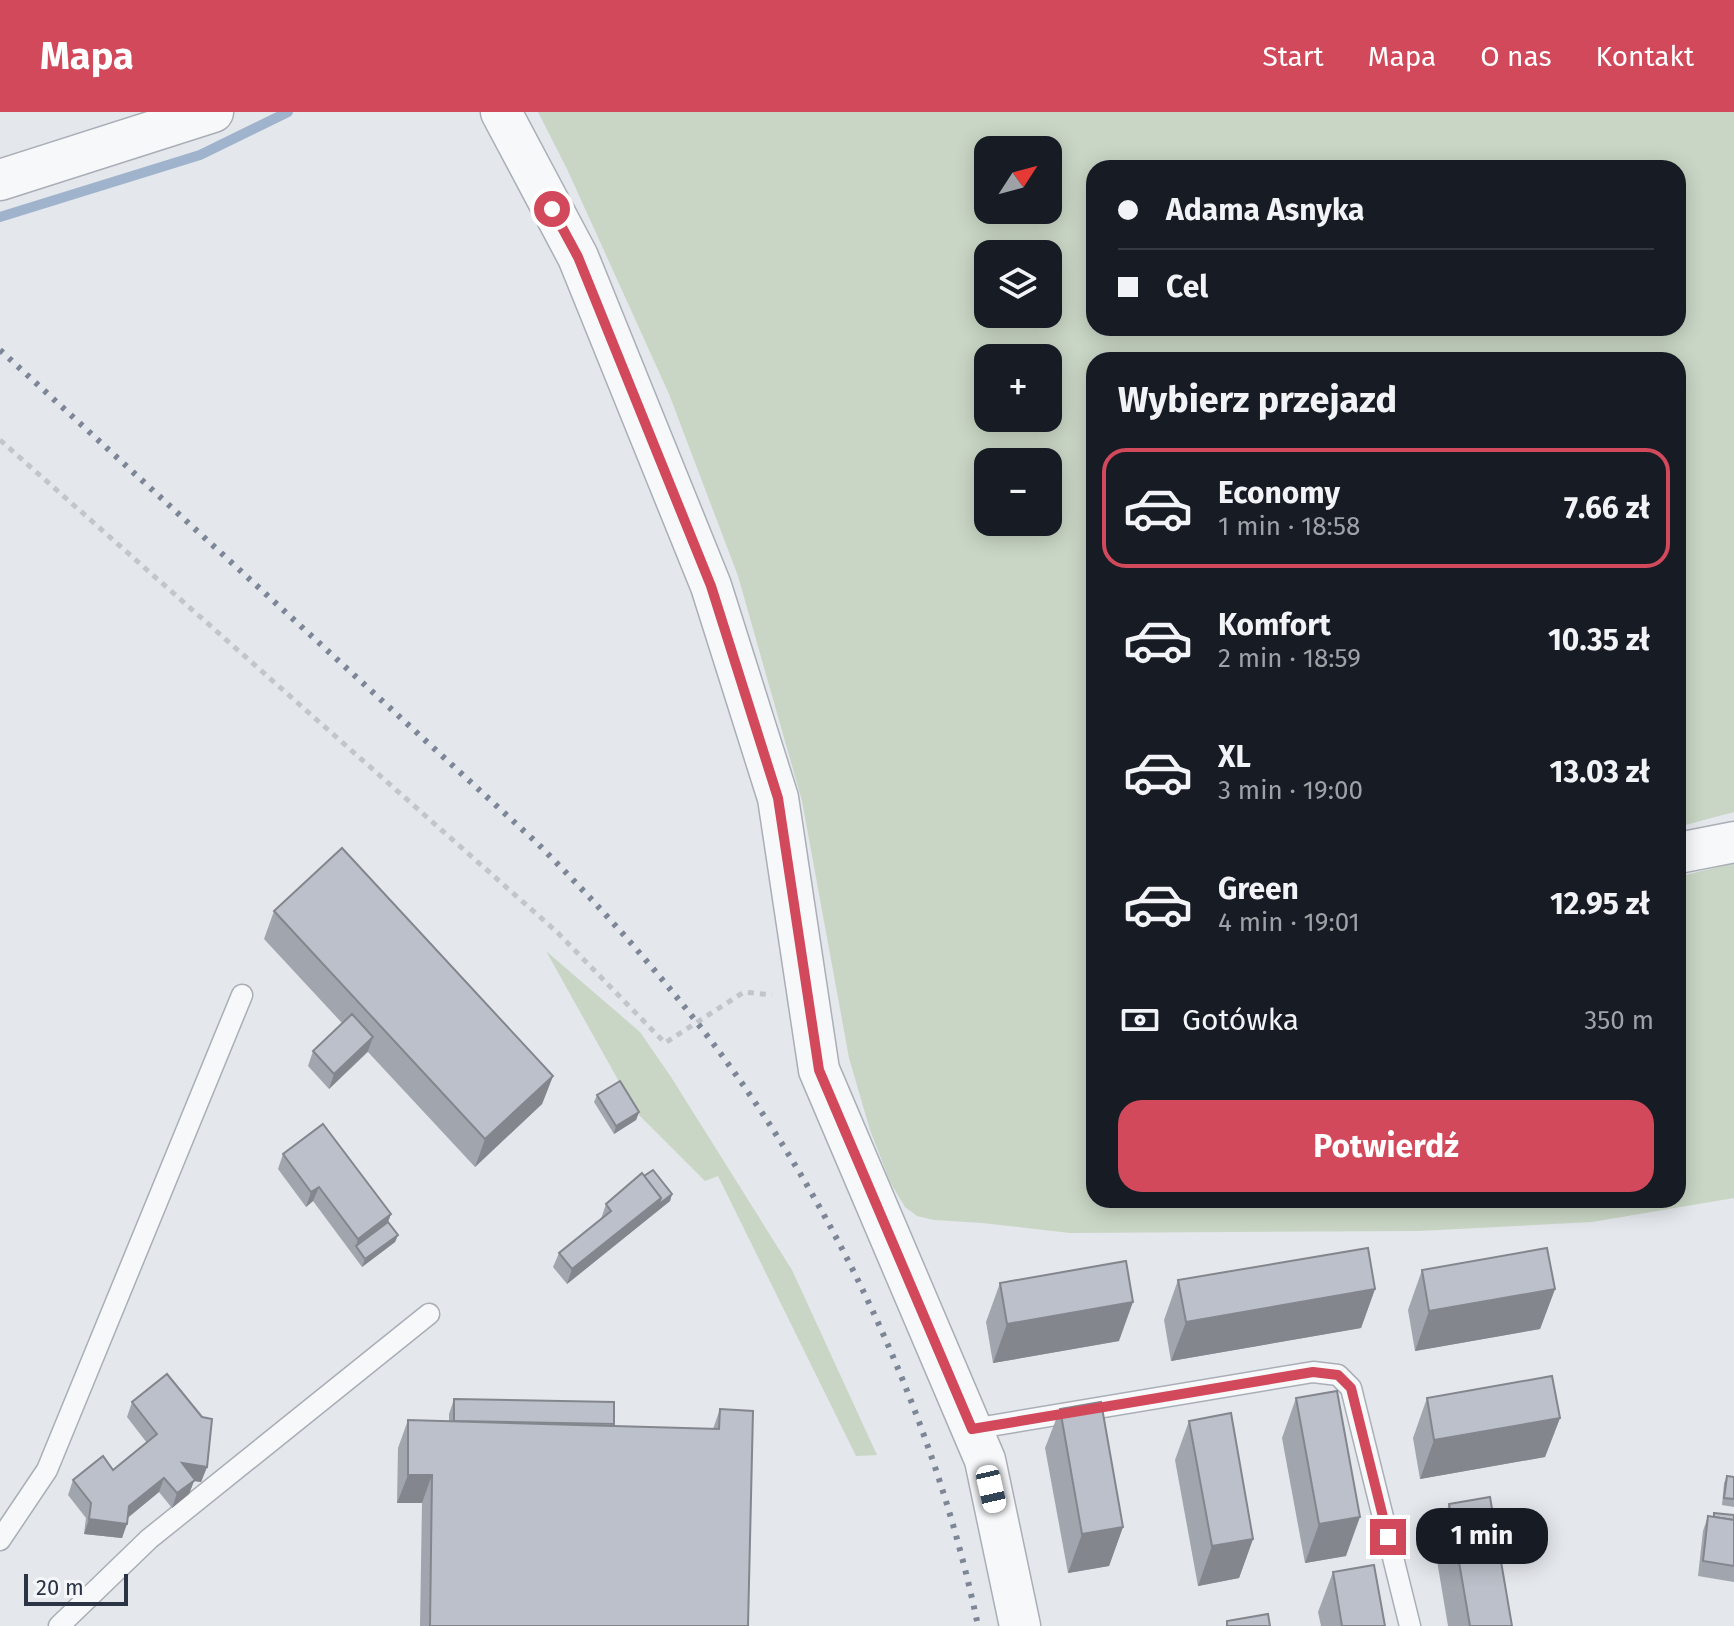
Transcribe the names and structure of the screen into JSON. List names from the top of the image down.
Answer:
{
  "scale_bar": "20 m",
  "north": "top right",
  "page": {
    "header": "Mapa",
    "nav": [
      "Start",
      "Mapa",
      "O nas",
      "Kontakt"
    ],
    "map_buttons": ["+", "−"],
    "banner": ["Adama Asnyka", "Cel"],
    "heading": "Wybierz przejazd",
    "list": [
      {
        "name": "Economy",
        "note": "1 min · 18:58",
        "value": "7.66 zł"
      },
      {
        "name": "Komfort",
        "note": "2 min · 18:59",
        "value": "10.35 zł"
      },
      {
        "name": "XL",
        "note": "3 min · 19:00",
        "value": "13.03 zł"
      },
      {
        "name": "Green",
        "note": "4 min · 19:01",
        "value": "12.95 zł"
      }
    ],
    "pay": ["Gotówka", "350 m"],
    "buttons": "Potwierdź",
    "bubble": "1 min",
    "scale": "20 m"
  }
}
